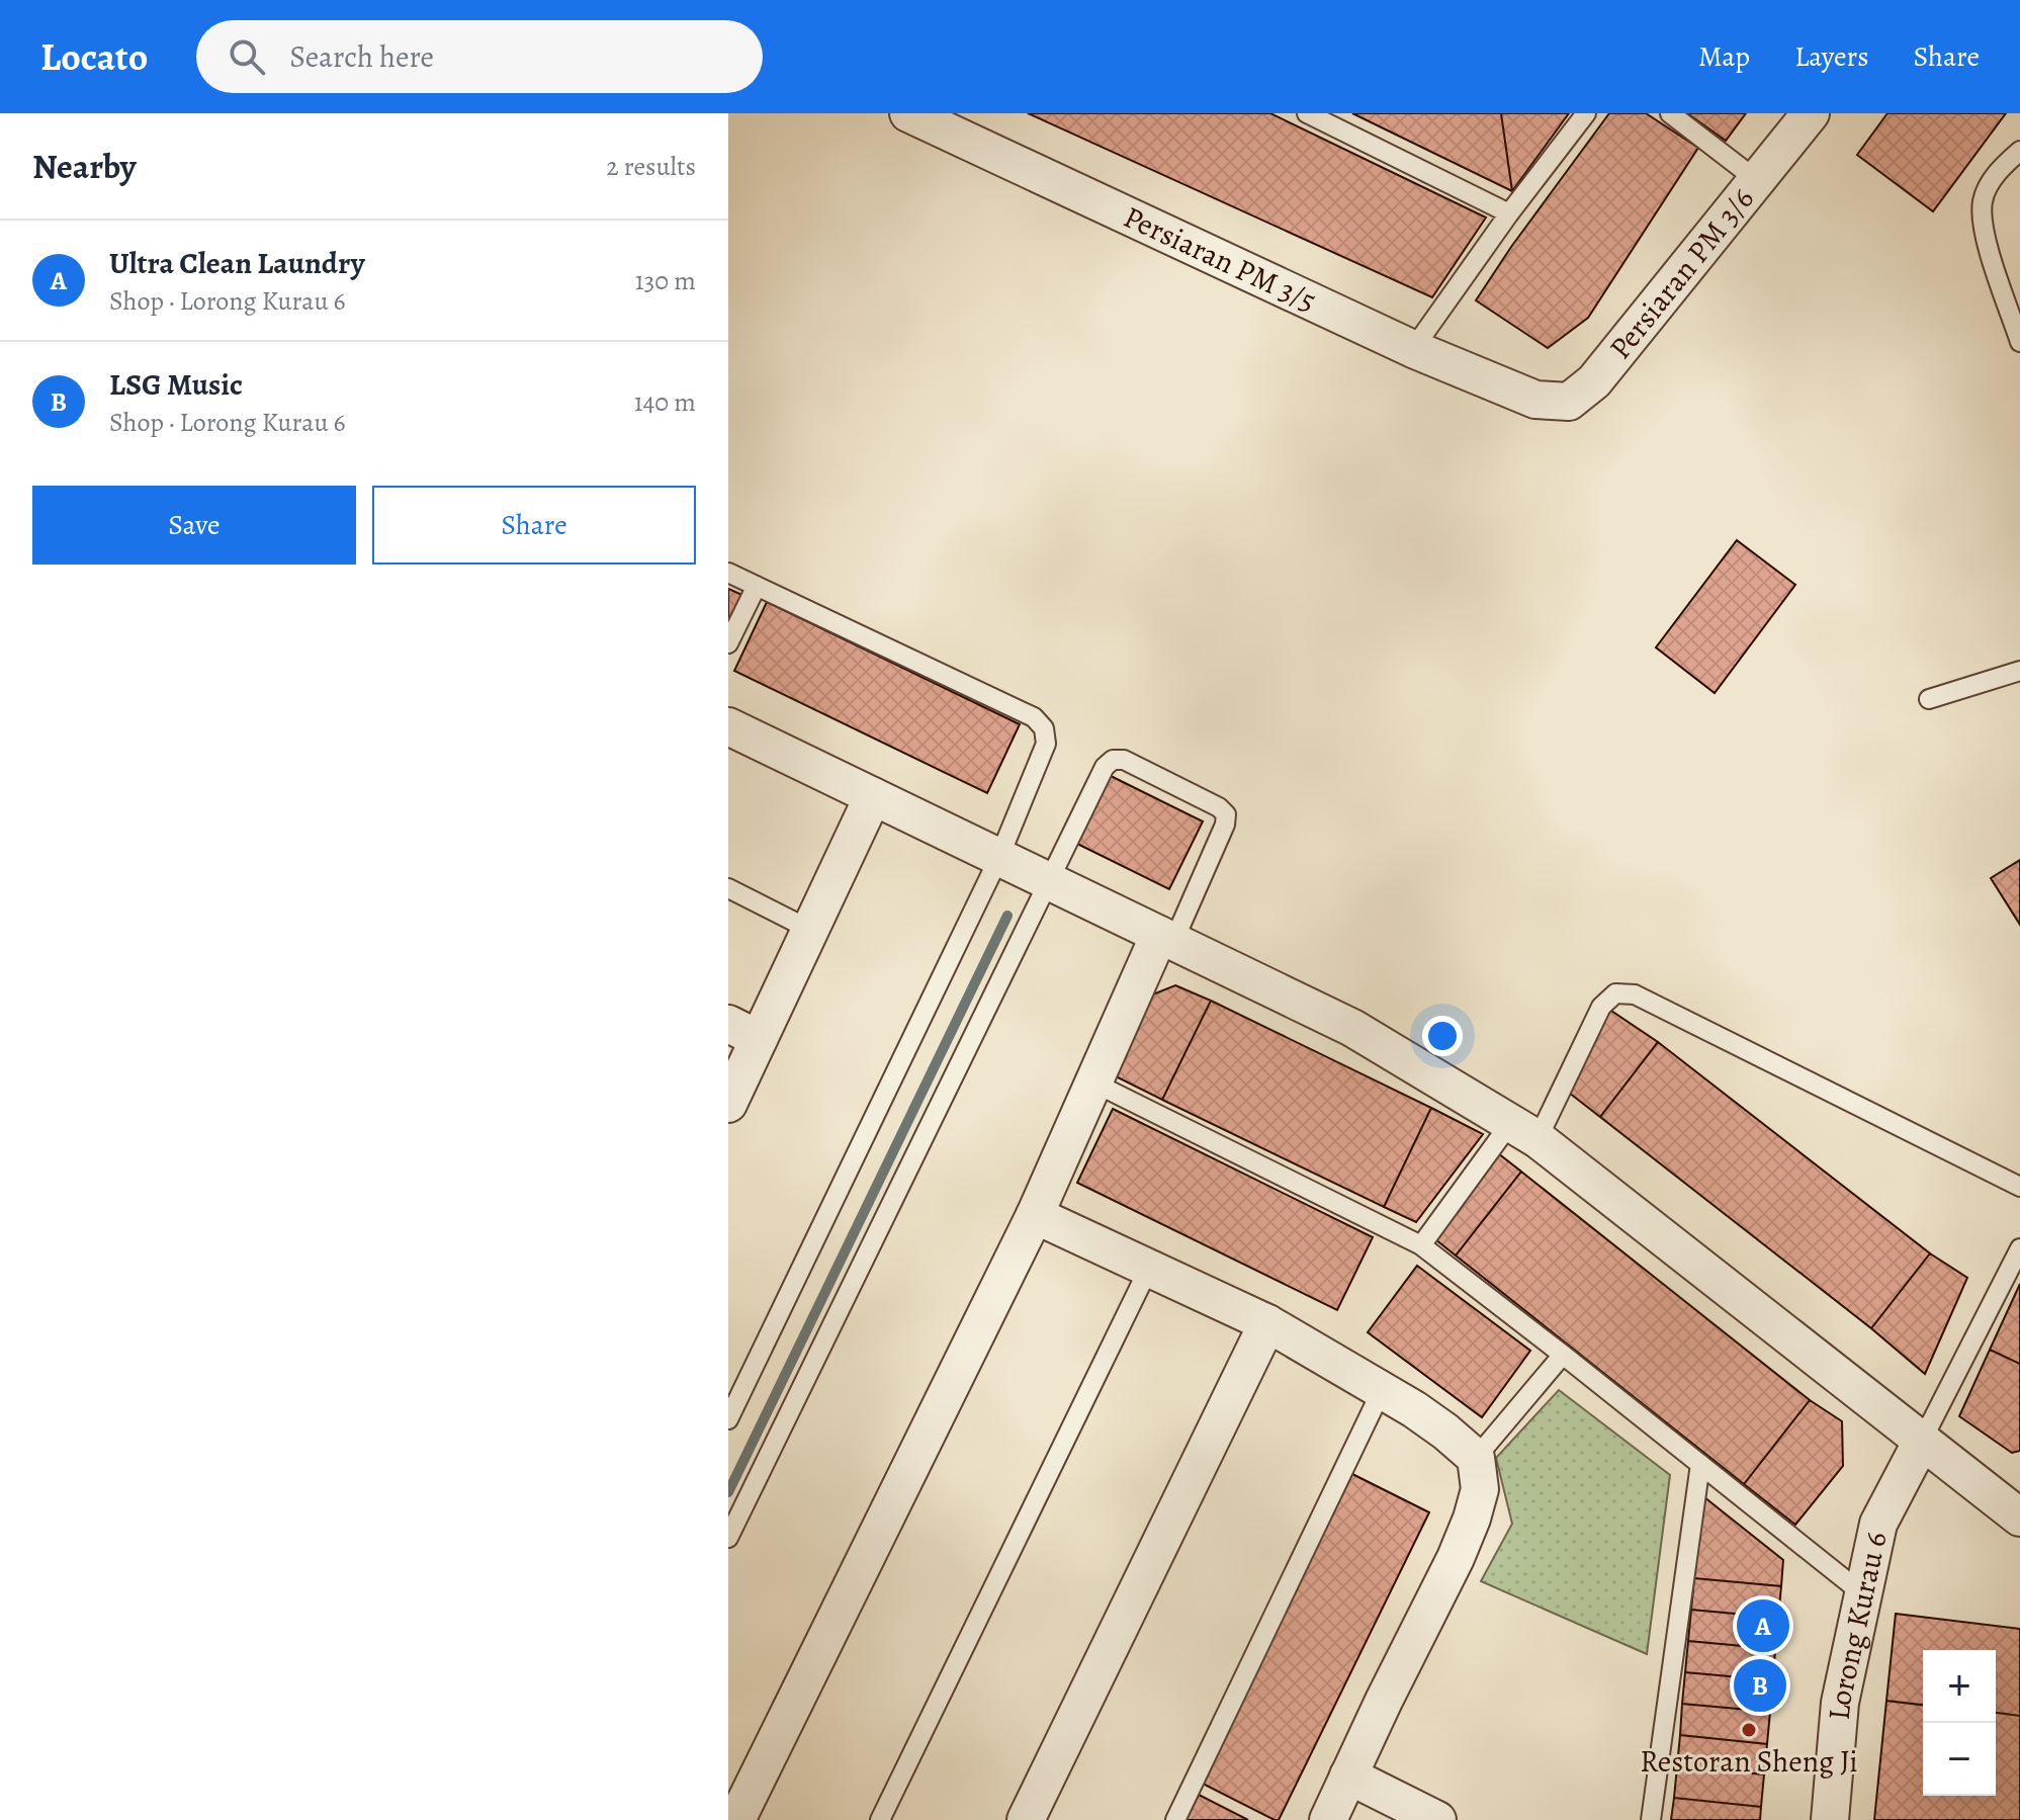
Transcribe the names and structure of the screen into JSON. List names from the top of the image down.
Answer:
{
  "streets": {
    "street": ["Persiaran PM 3/5", "Persiaran PM 3/6", "Lorong Kurau 6"]
  },
  "crossings": [
    ["Persiaran PM 3/5", "Persiaran PM 3/6"]
  ],
  "places": ["Restoran Sheng Ji"],
  "page": {
    "header": "Locato",
    "search": "Search here",
    "nav": ["Map", "Layers", "Share"],
    "heading": ["Nearby", "2 results"],
    "list": [
      {
        "mark": "A",
        "name": "Ultra Clean Laundry",
        "note": "Shop · Lorong Kurau 6",
        "value": "130 m"
      },
      {
        "mark": "B",
        "name": "LSG Music",
        "note": "Shop · Lorong Kurau 6",
        "value": "140 m"
      }
    ],
    "buttons": ["Save", "Share"],
    "pins": ["A", "B"],
    "map_buttons": ["+", "−"]
  }
}
